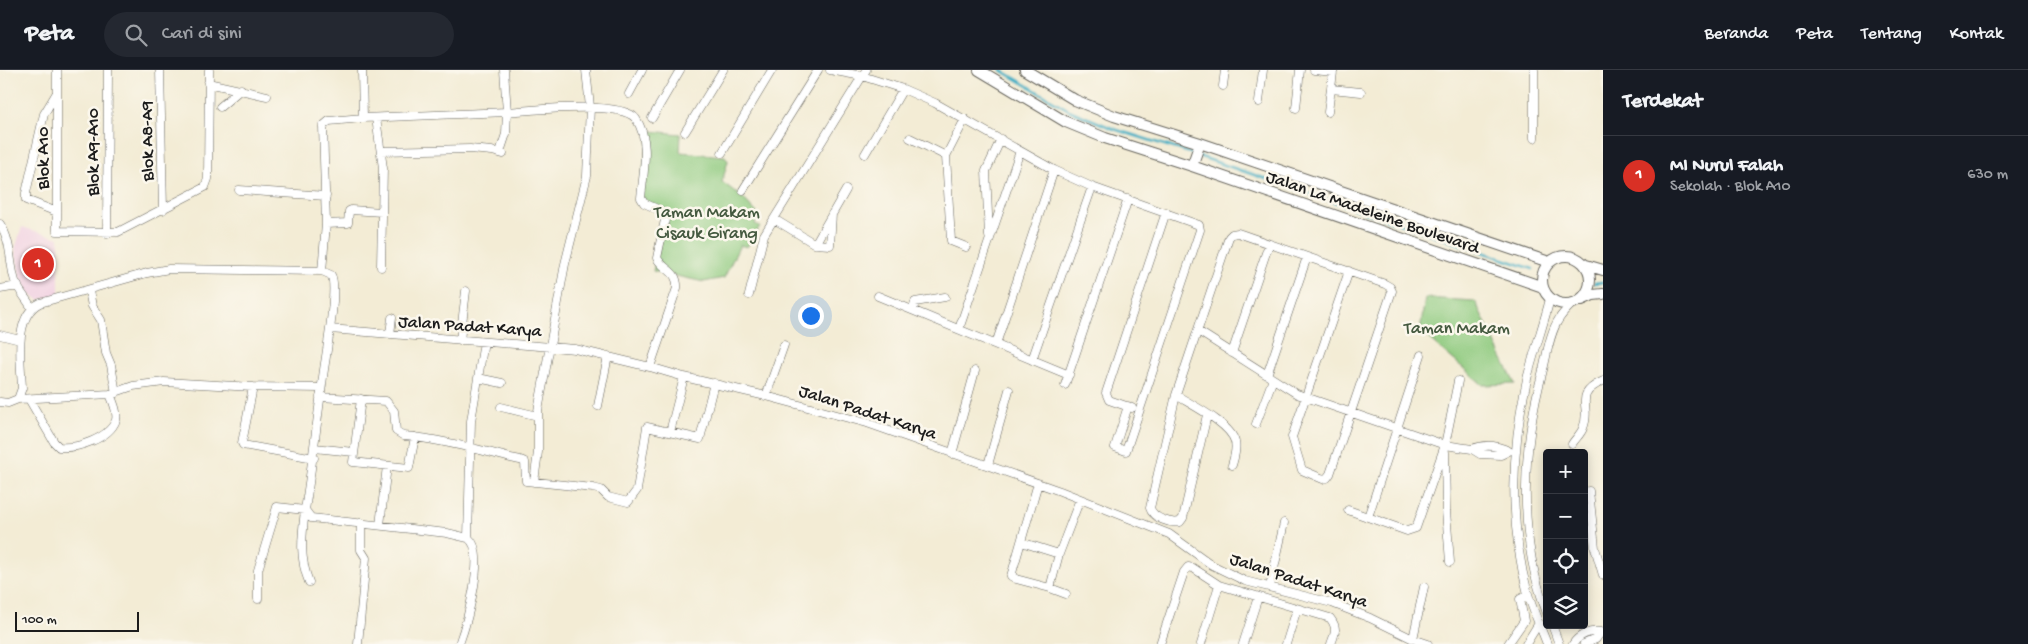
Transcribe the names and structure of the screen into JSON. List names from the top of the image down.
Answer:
{
  "streets": {
    "street": [
      "Blok A8-A9",
      "Blok A9-A10",
      "Blok A10",
      "Jalan La Madeleine Boulevard",
      "Jalan Padat Karya"
    ]
  },
  "crossings": [
    ["Blok A9-A10", "Blok A10"]
  ],
  "parks": ["Taman Makam Cisauk Girang", "Taman Makam"],
  "scale_bar": "100 m",
  "page": {
    "header": "Peta",
    "search": "Cari di sini",
    "nav": [
      "Beranda",
      "Peta",
      "Tentang",
      "Kontak"
    ],
    "heading": "Terdekat",
    "list": [
      {
        "mark": "1",
        "name": "MI Nurul Falah",
        "note": "Sekolah · Blok A10",
        "value": "630 m"
      }
    ],
    "pins": "1",
    "map_buttons": ["+", "−"],
    "scale": "100 m"
  }
}
